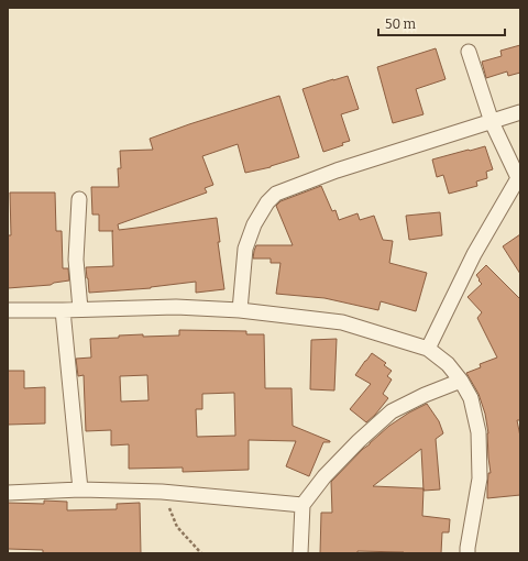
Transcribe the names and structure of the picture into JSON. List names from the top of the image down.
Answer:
{
  "scale_bar": "50 m"
}
